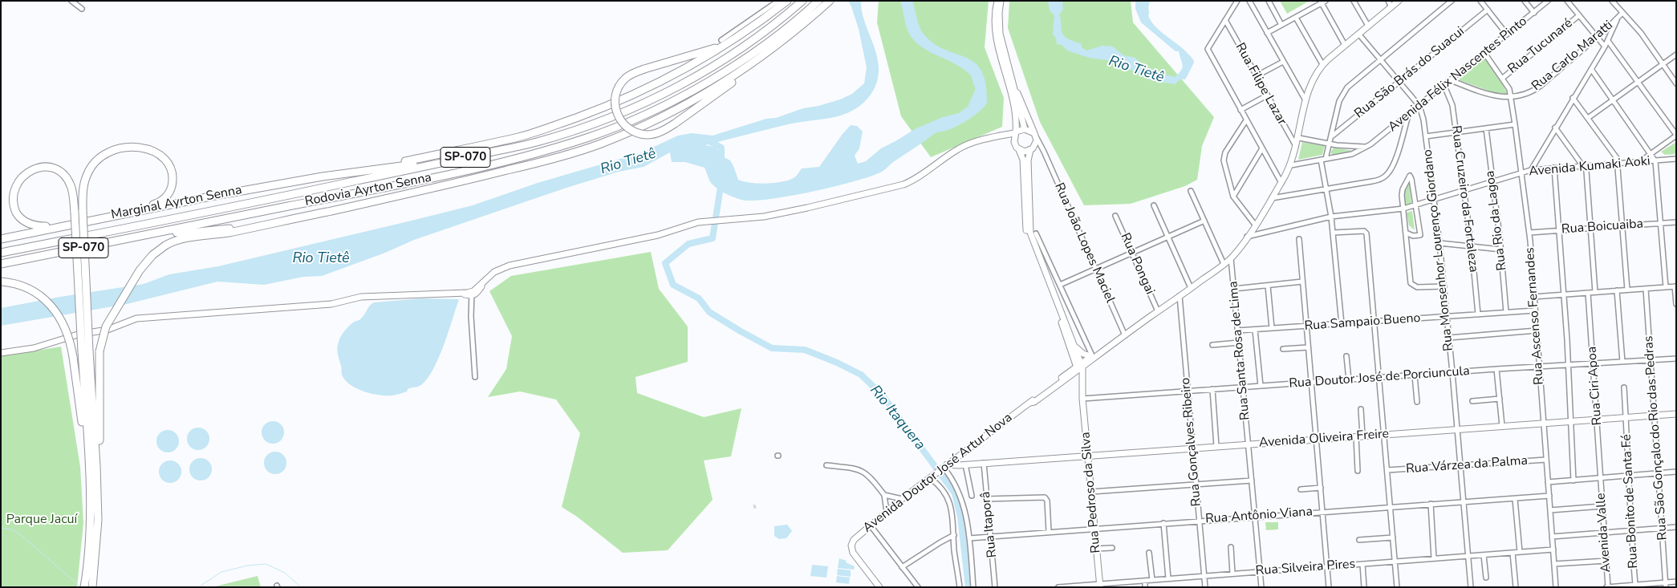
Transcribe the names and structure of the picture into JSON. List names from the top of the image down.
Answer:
{
  "streets": {
    "highway": ["SP-070", "Rodovia Ayrton Senna", "Marginal Ayrton Senna"],
    "street": [
      "Rua Tucunaré",
      "Rua Carlo Maratti",
      "Rua São Brás do Suacui",
      "Avenida Félix Nascentes Pinto",
      "Rua Filipe Lazar",
      "Avenida Kumaki Aoki",
      "Rua Cruzeiro da Fortaleza",
      "Rua Rio da Lagoa",
      "Rua Boicuaiba",
      "Rua João Lopes Maciel",
      "Rua Monsenhor Lourenço Giordano",
      "Rua Pongai",
      "Rua Ascenso Fernandes",
      "Rua Sampaio Bueno",
      "Rua Santa Rosa de Lima",
      "Rua Doutor José de Porciuncula",
      "Rua Ciri Apoa",
      "Rua São Gonçalo do Rio das Pedras",
      "Avenida Oliveira Freire",
      "Rua Gonçalves Ribeiro",
      "Rua Várzea da Palma",
      "Avenida Doutor José Artur Nova",
      "Rua Pedroso da Silva",
      "Rua Bonito de Santa Fé",
      "Rua Antônio Viana",
      "Rua Itaporâ",
      "Avenida Valle",
      "Rua Silveira Pires"
    ]
  },
  "crossings": [
    ["Rua Tucunaré", "Rua Ascenso Fernandes"],
    ["Rua Carlo Maratti", "Rua Ascenso Fernandes"],
    ["Avenida Félix Nascentes Pinto", "Rua Cruzeiro da Fortaleza"],
    ["Avenida Félix Nascentes Pinto", "Rua Monsenhor Lourenço Giordano"],
    ["Avenida Félix Nascentes Pinto", "Rua Ascenso Fernandes"],
    ["Avenida Félix Nascentes Pinto", "Avenida Doutor José Artur Nova"],
    ["Rua Filipe Lazar", "Avenida Doutor José Artur Nova"],
    ["Avenida Kumaki Aoki", "Rua Cruzeiro da Fortaleza"],
    ["Avenida Kumaki Aoki", "Rua Rio da Lagoa"],
    ["Avenida Kumaki Aoki", "Rua Monsenhor Lourenço Giordano"],
    ["Avenida Kumaki Aoki", "Rua Ascenso Fernandes"],
    ["Avenida Kumaki Aoki", "Avenida Doutor José Artur Nova"],
    ["Rua Cruzeiro da Fortaleza", "Rua Sampaio Bueno"],
    ["Rua Rio da Lagoa", "Rua Sampaio Bueno"],
    ["Rua Boicuaiba", "Rua Ascenso Fernandes"],
    ["Rua João Lopes Maciel", "Avenida Doutor José Artur Nova"],
    ["Rua Monsenhor Lourenço Giordano", "Rua Sampaio Bueno"],
    ["Rua Monsenhor Lourenço Giordano", "Rua Doutor José de Porciuncula"],
    ["Rua Monsenhor Lourenço Giordano", "Avenida Oliveira Freire"],
    ["Rua Monsenhor Lourenço Giordano", "Rua Várzea da Palma"],
    ["Rua Monsenhor Lourenço Giordano", "Rua Antônio Viana"],
    ["Rua Monsenhor Lourenço Giordano", "Rua Silveira Pires"],
    ["Rua Pongai", "Avenida Doutor José Artur Nova"],
    ["Rua Ascenso Fernandes", "Rua Sampaio Bueno"],
    ["Rua Ascenso Fernandes", "Rua Doutor José de Porciuncula"],
    ["Rua Ascenso Fernandes", "Avenida Oliveira Freire"],
    ["Rua Ascenso Fernandes", "Rua Várzea da Palma"],
    ["Rua Ascenso Fernandes", "Rua Antônio Viana"],
    ["Rua Ascenso Fernandes", "Rua Silveira Pires"],
    ["Rua Sampaio Bueno", "Rua Santa Rosa de Lima"],
    ["Rua Santa Rosa de Lima", "Rua Doutor José de Porciuncula"],
    ["Rua Santa Rosa de Lima", "Avenida Oliveira Freire"],
    ["Rua Santa Rosa de Lima", "Avenida Doutor José Artur Nova"],
    ["Rua Santa Rosa de Lima", "Rua Antônio Viana"],
    ["Rua Santa Rosa de Lima", "Rua Silveira Pires"],
    ["Rua Doutor José de Porciuncula", "Rua Ciri Apoa"],
    ["Rua Doutor José de Porciuncula", "Rua São Gonçalo do Rio das Pedras"],
    ["Rua Doutor José de Porciuncula", "Rua Gonçalves Ribeiro"],
    ["Rua Doutor José de Porciuncula", "Rua Pedroso da Silva"],
    ["Rua Ciri Apoa", "Avenida Oliveira Freire"],
    ["Rua Ciri Apoa", "Avenida Valle"],
    ["Rua São Gonçalo do Rio das Pedras", "Avenida Oliveira Freire"],
    ["Avenida Oliveira Freire", "Rua Gonçalves Ribeiro"],
    ["Avenida Oliveira Freire", "Avenida Doutor José Artur Nova"],
    ["Avenida Oliveira Freire", "Rua Pedroso da Silva"],
    ["Avenida Oliveira Freire", "Rua Bonito de Santa Fé"],
    ["Avenida Oliveira Freire", "Rua Itaporâ"],
    ["Rua Gonçalves Ribeiro", "Avenida Doutor José Artur Nova"],
    ["Rua Gonçalves Ribeiro", "Rua Antônio Viana"],
    ["Rua Gonçalves Ribeiro", "Rua Silveira Pires"],
    ["Avenida Doutor José Artur Nova", "Rua Pedroso da Silva"],
    ["Rua Pedroso da Silva", "Rua Antônio Viana"],
    ["Rua Pedroso da Silva", "Rua Silveira Pires"],
    ["Rua Antônio Viana", "Rua Itaporâ"]
  ],
  "water": ["Rio Tietê", "Rio Itaquera"],
  "parks": ["Parque Jacuí"]
}
